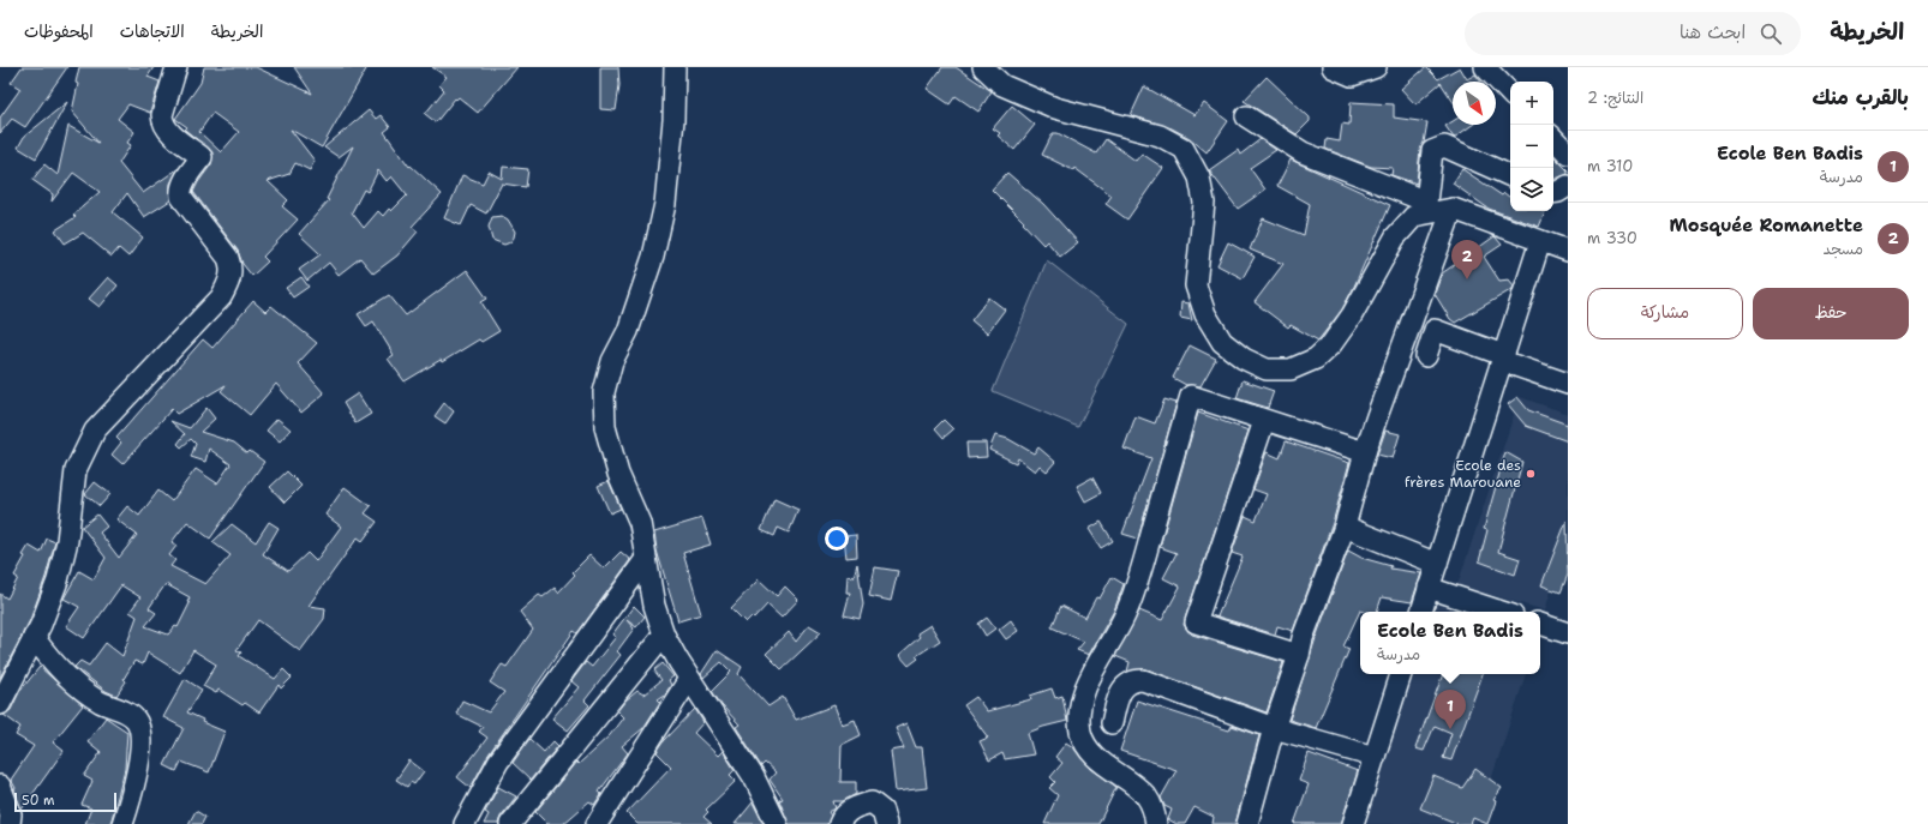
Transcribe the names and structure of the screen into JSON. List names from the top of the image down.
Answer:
{
  "places": ["Ecole des frères Marouane"],
  "scale_bar": "50 m",
  "north": "bottom right",
  "page": {
    "header": "الخريطة",
    "search": "ابحث هنا",
    "nav": ["الخريطة", "الاتجاهات", "المحفوظات"],
    "heading": ["بالقرب منك", "النتائج: 2"],
    "map_buttons": ["+", "−"],
    "list": [
      {
        "mark": "1",
        "name": "Ecole Ben Badis",
        "note": "مدرسة",
        "value": "310 m"
      },
      {
        "mark": "2",
        "name": "Mosquée Romanette",
        "note": "مسجد",
        "value": "330 m"
      }
    ],
    "pins": ["2", "1"],
    "buttons": ["حفظ", "مشاركة"],
    "popup": ["Ecole Ben Badis", "مدرسة"],
    "scale": "50 m"
  }
}
